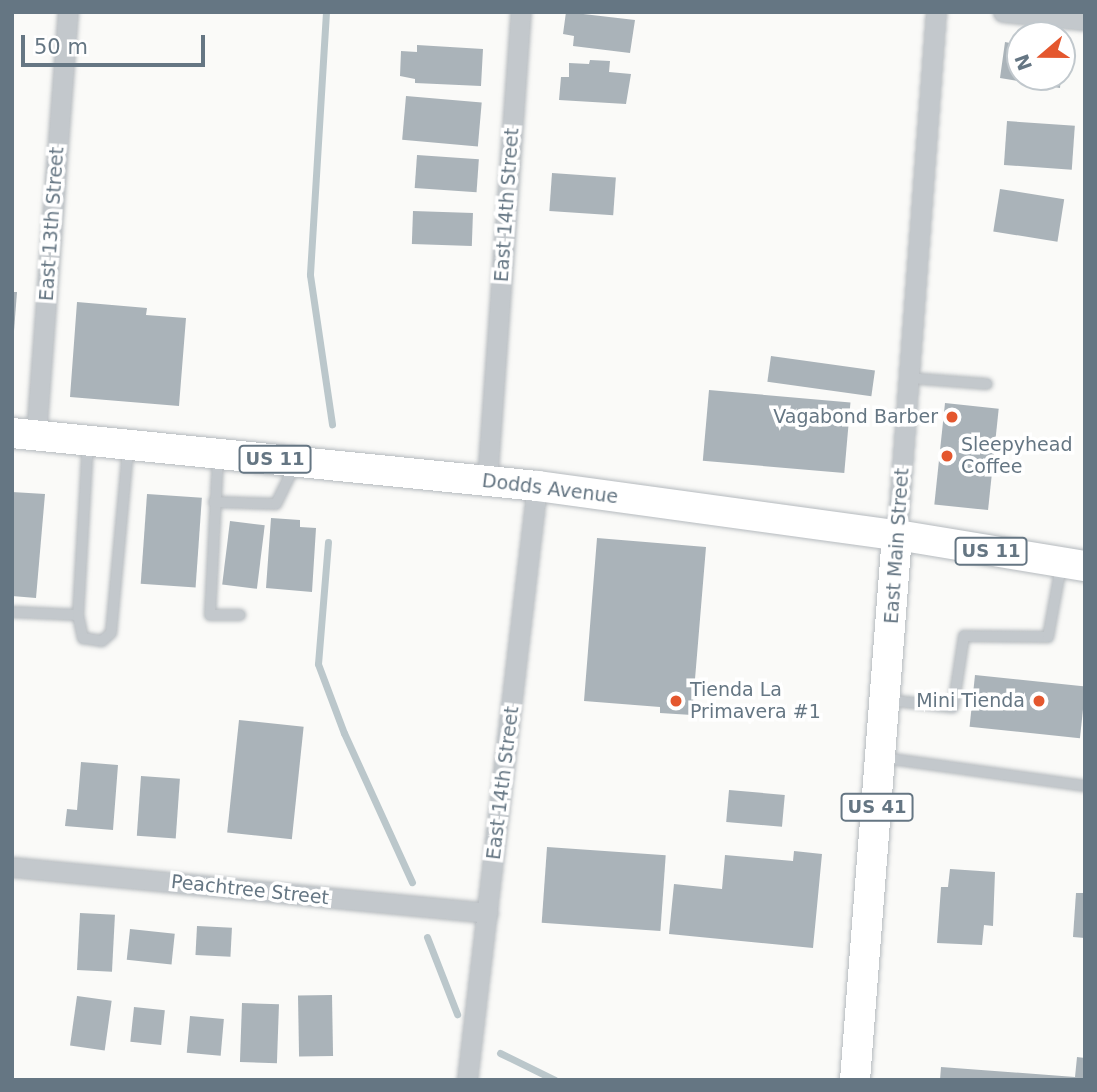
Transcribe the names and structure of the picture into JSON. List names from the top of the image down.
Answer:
{
  "streets": {
    "main road": [
      "US 11",
      "Dodds Avenue",
      "East Main Street",
      "US 41"
    ],
    "street": ["East 14th Street", "East 13th Street", "Peachtree Street"]
  },
  "crossings": [
    ["East 14th Street", "Dodds Avenue"],
    ["East 14th Street", "Peachtree Street"],
    ["East 13th Street", "Dodds Avenue"],
    ["Dodds Avenue", "East Main Street"]
  ],
  "places": [
    "Vagabond Barber",
    "Sleepyhead Coffee",
    "Tienda La Primavera #1",
    "Mini Tienda"
  ],
  "scale_bar": "50 m",
  "north": "left"
}
